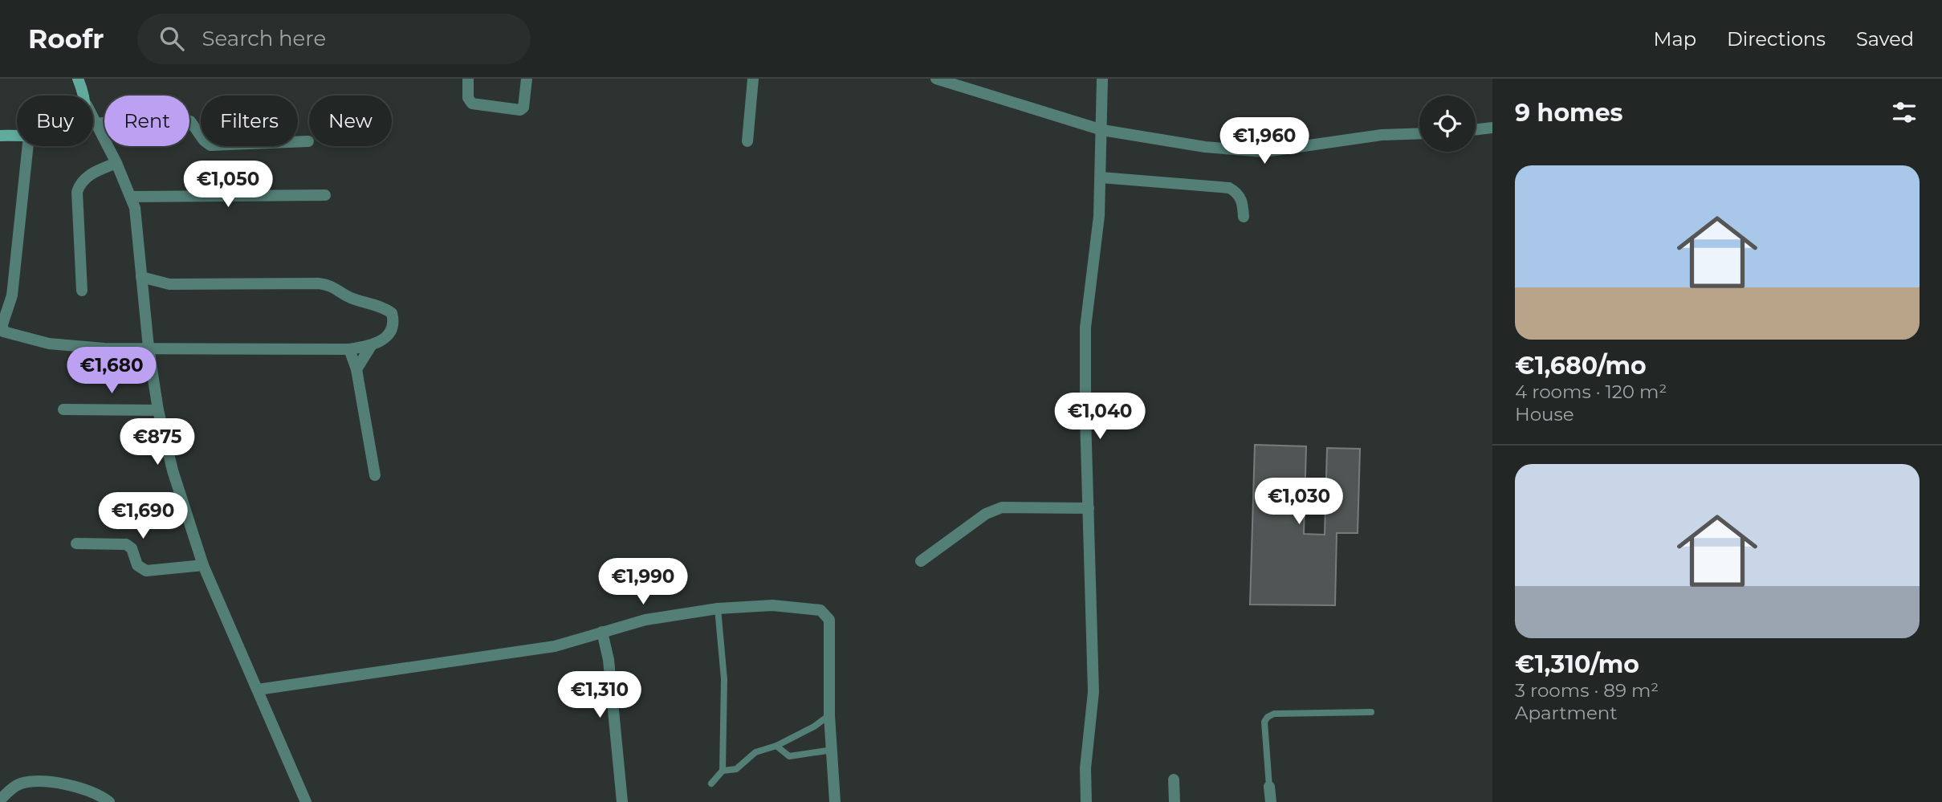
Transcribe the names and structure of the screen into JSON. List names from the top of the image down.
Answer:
{
  "page": {
    "header": "Roofr",
    "search": "Search here",
    "nav": ["Map", "Directions", "Saved"],
    "heading": "9 homes",
    "chip": [
      "Buy",
      "Rent",
      "Filters",
      "New"
    ],
    "price": [
      "€1,960",
      "€1,050",
      "€1,680",
      "€1,040",
      "€875",
      "€1,030",
      "€1,690",
      "€1,990",
      "€1,310"
    ],
    "list": [
      {
        "name": "€1,680/mo",
        "note": "4 rooms · 120 m² · House"
      },
      {
        "name": "€1,310/mo",
        "note": "3 rooms · 89 m² · Apartment"
      }
    ]
  }
}
